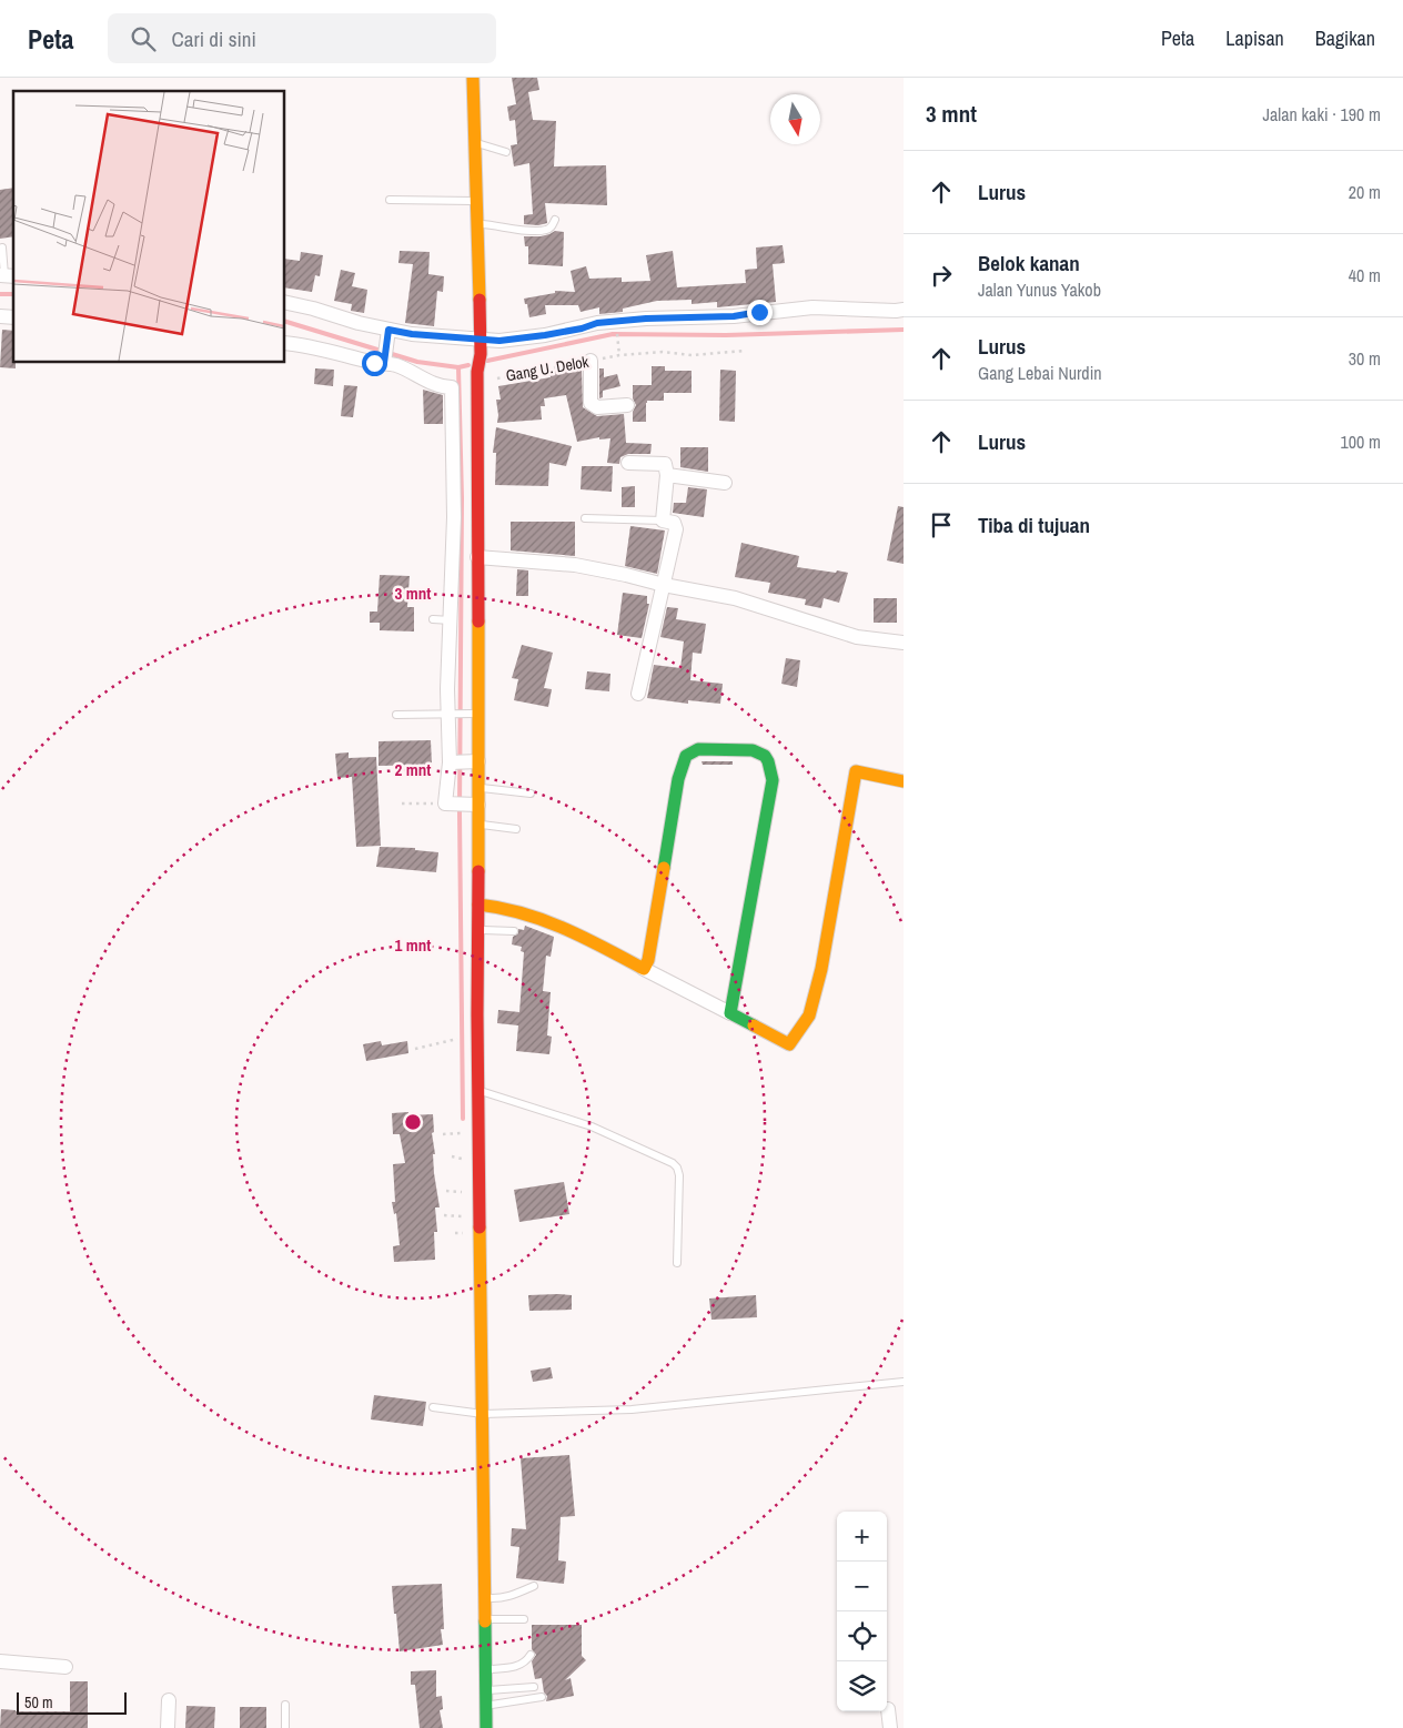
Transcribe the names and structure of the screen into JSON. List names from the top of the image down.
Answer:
{
  "streets": {
    "path": ["Gang U. Delok"]
  },
  "scale_bar": "50 m",
  "north": "bottom",
  "page": {
    "header": "Peta",
    "search": "Cari di sini",
    "nav": ["Peta", "Lapisan", "Bagikan"],
    "heading": ["3 mnt", "Jalan kaki · 190 m"],
    "list": [
      ["Lurus", "20 m"],
      ["Belok kanan", "Jalan Yunus Yakob", "40 m"],
      ["Lurus", "Gang Lebai Nurdin", "30 m"],
      ["Lurus", "100 m"],
      "Tiba di tujuan"
    ],
    "map_buttons": ["+", "−"],
    "scale": "50 m"
  },
  "rings": ["3 mnt", "2 mnt", "1 mnt"]
}
